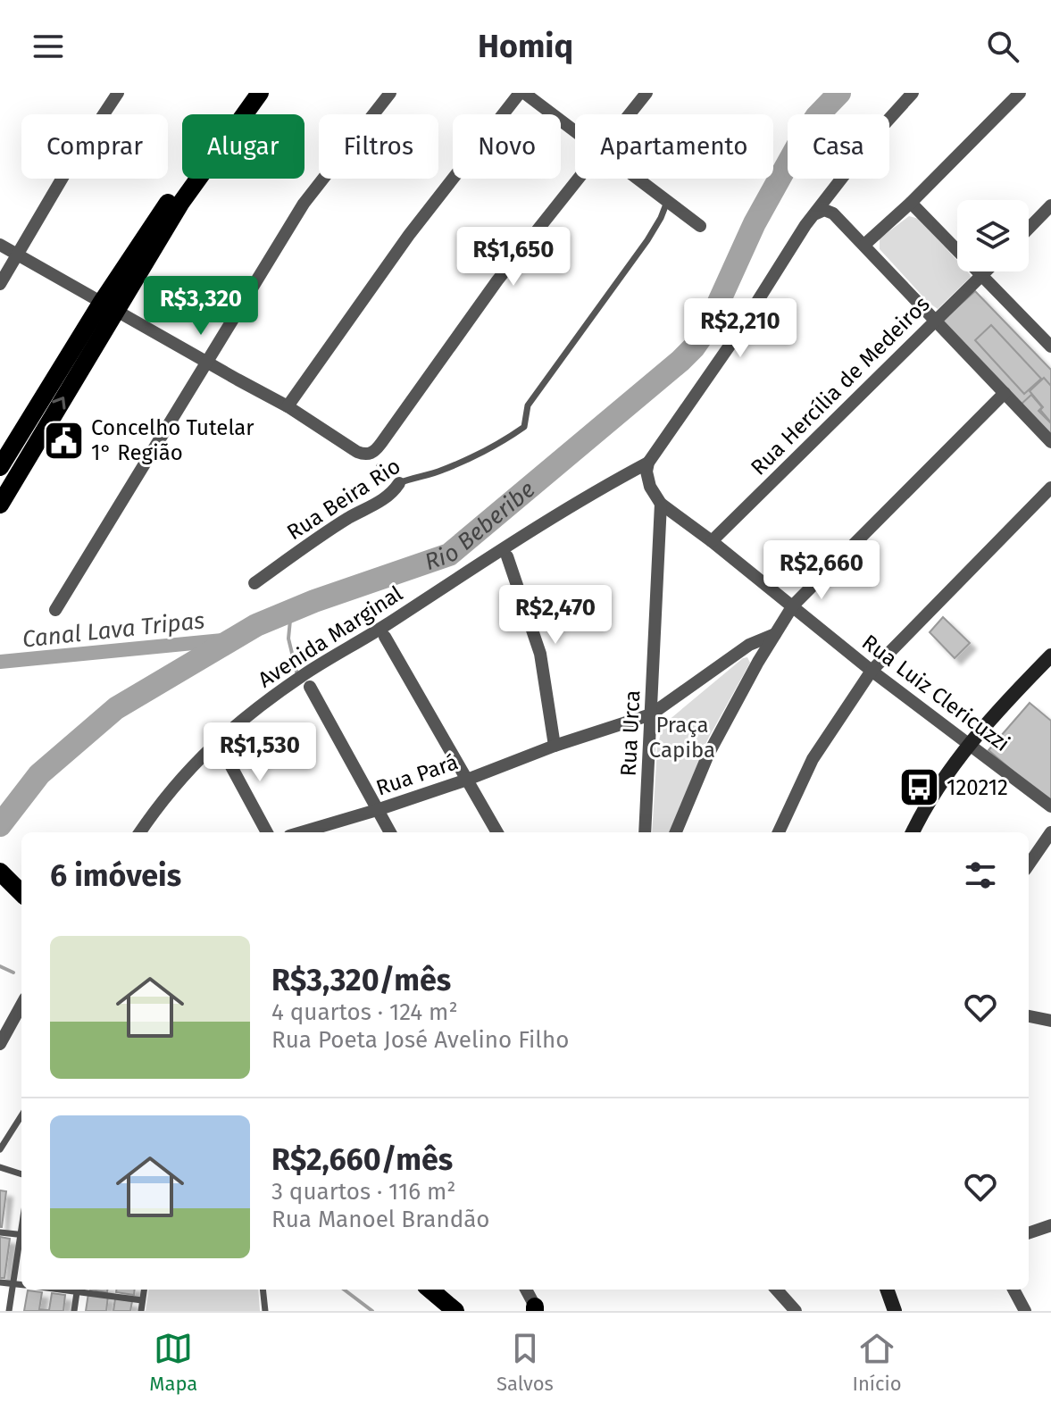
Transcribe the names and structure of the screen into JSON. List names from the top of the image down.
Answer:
{
  "streets": {
    "street": [
      "Rua Hercília de Medeiros",
      "Rua Beira Rio",
      "Avenida Marginal",
      "Rua Luiz Clericuzzi",
      "Rua Urca",
      "Rua Pará"
    ]
  },
  "crossings": [
    ["Rua Hercília de Medeiros", "Rua Luiz Clericuzzi"],
    ["Rua Luiz Clericuzzi", "Rua Urca"],
    ["Rua Urca", "Rua Pará"]
  ],
  "water": ["Rio Beberibe", "Canal Lava Tripas"],
  "parks": ["Praça Capiba"],
  "places": {
    "public building": ["Concelho Tutelar 1° Região"],
    "bus stop": ["120212"]
  },
  "page": {
    "header": "Homiq",
    "chip": [
      "Comprar",
      "Alugar",
      "Filtros",
      "Novo",
      "Apartamento",
      "Casa"
    ],
    "price": [
      "R$1,650",
      "R$3,320",
      "R$2,210",
      "R$2,660",
      "R$2,470",
      "R$1,530"
    ],
    "heading": "6 imóveis",
    "list": [
      {
        "name": "R$3,320/mês",
        "note": "4 quartos · 124 m² · Rua Poeta José Avelino Filho"
      },
      {
        "name": "R$2,660/mês",
        "note": "3 quartos · 116 m² · Rua Manoel Brandão"
      }
    ],
    "tabs": ["Mapa", "Salvos", "Início"]
  }
}
